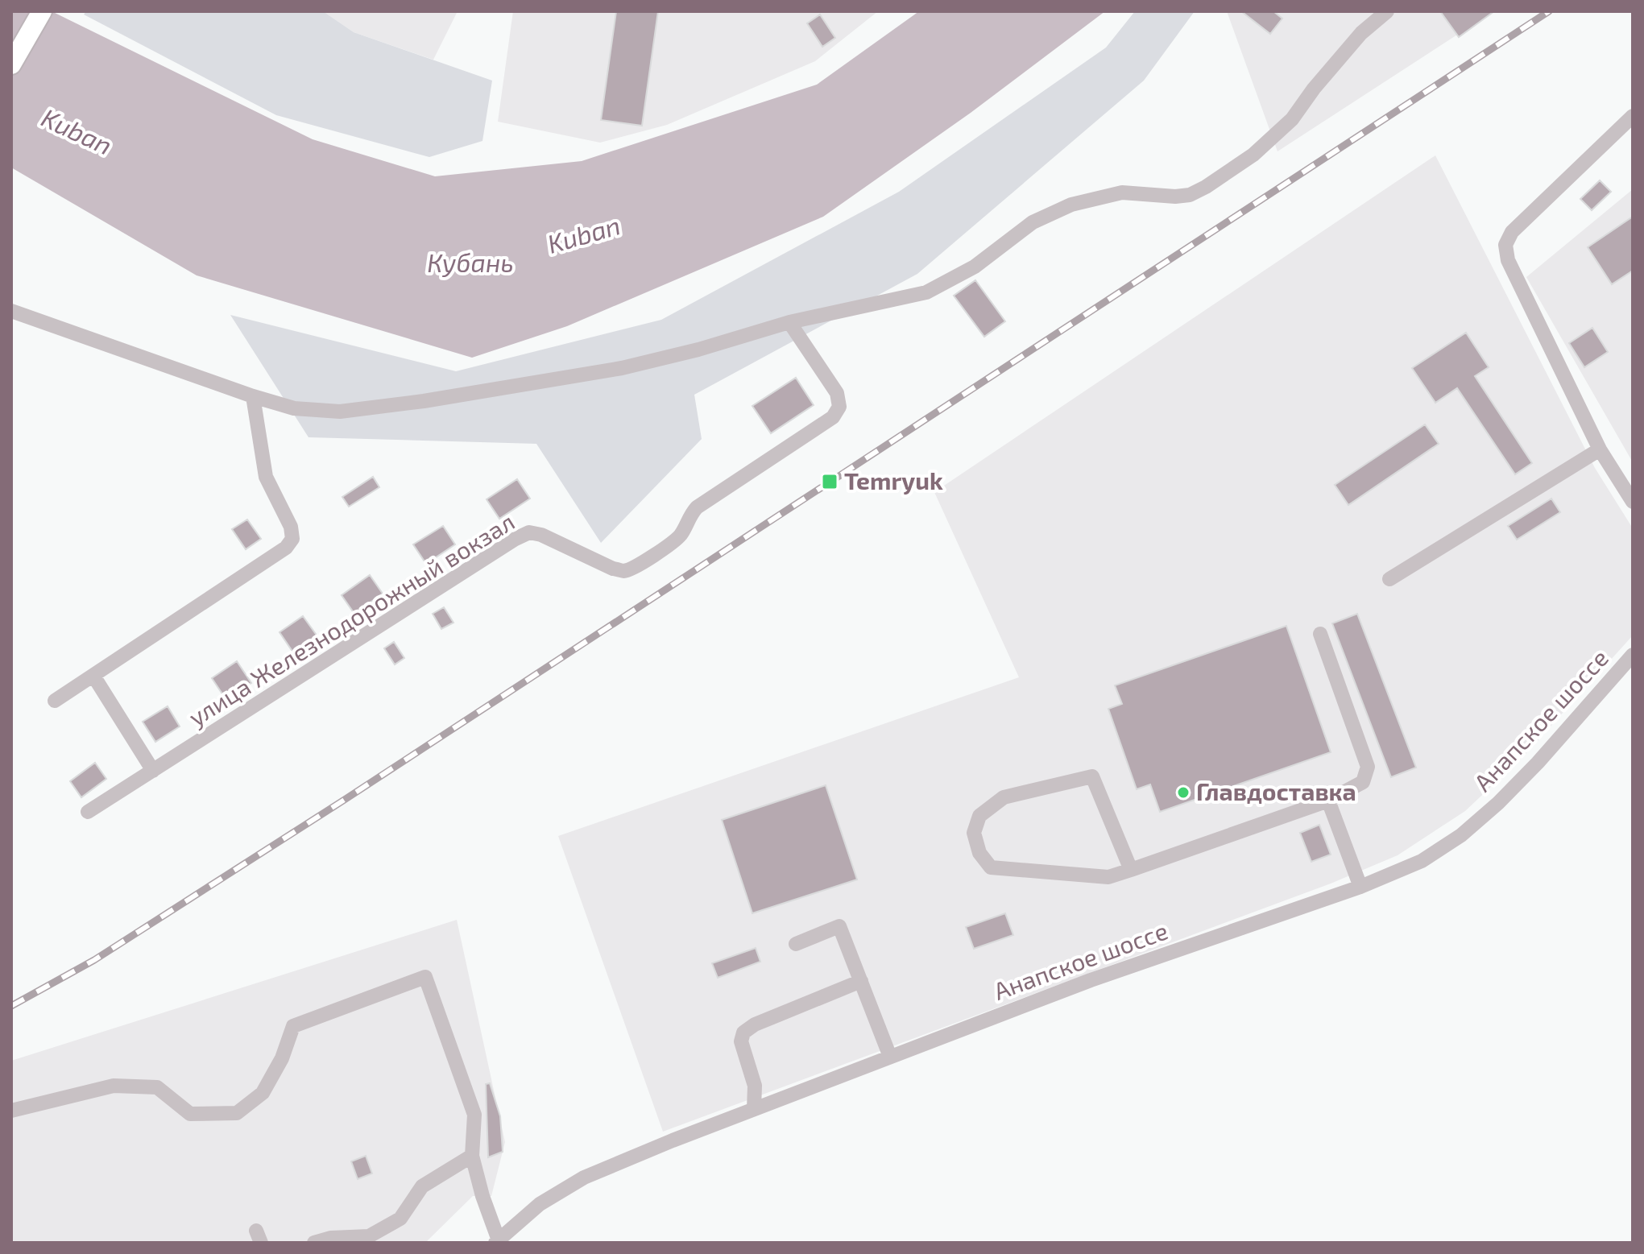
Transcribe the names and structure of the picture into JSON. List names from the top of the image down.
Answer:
{
  "streets": {
    "street": ["улица Железнодорожный вокзал", "Анапское шоссе"]
  },
  "water": ["Kuban", "Кубань"],
  "places": {
    "transit": ["Temryuk"],
    "other": ["Главдоставка"]
  }
}
